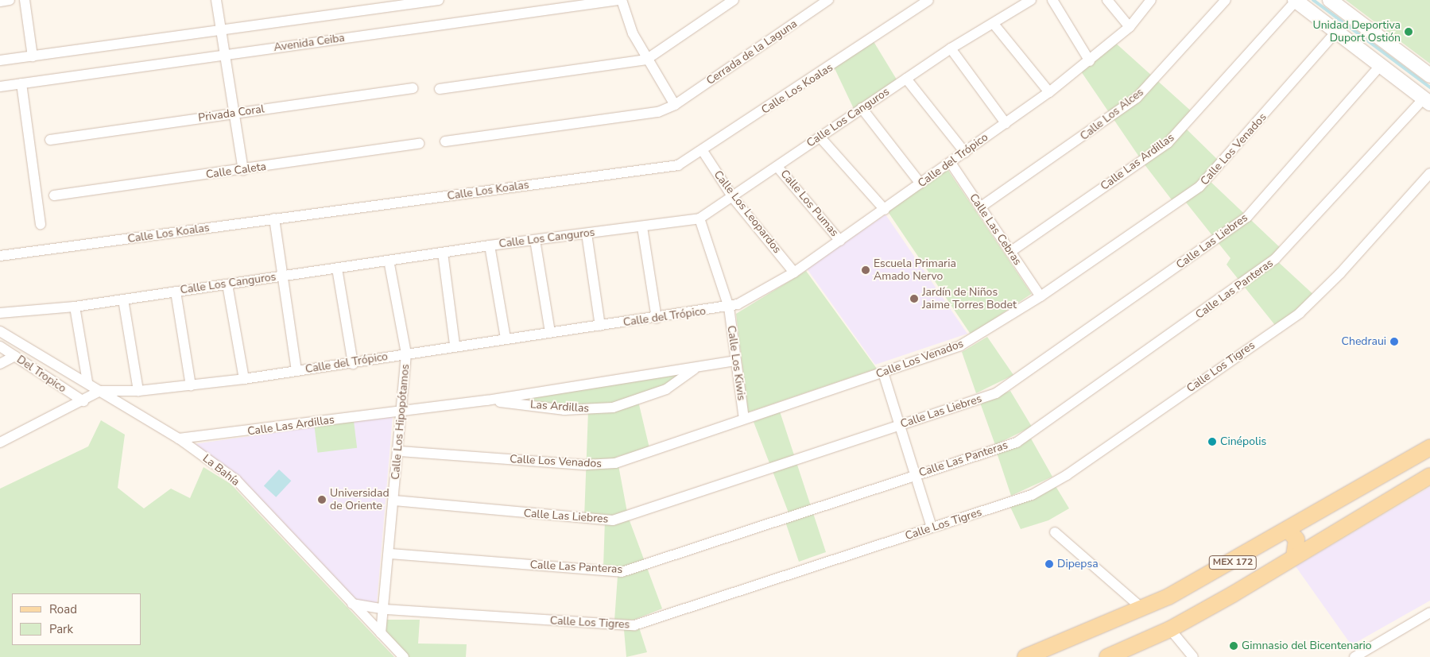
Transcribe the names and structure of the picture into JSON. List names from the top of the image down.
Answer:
{
  "streets": {
    "main road": ["MEX 172"],
    "street": [
      "Avenida Ceiba",
      "Cerrada de la Laguna",
      "Calle Los Koalas",
      "Privada Coral",
      "Calle Los Alces",
      "Calle Los Canguros",
      "Calle Los Venados",
      "Calle del Trópico",
      "Calle Las Ardillas",
      "Calle Caleta",
      "Calle Los Pumas",
      "Calle Los Leopardos",
      "Calle Las Cebras",
      "Calle Las Liebres",
      "Calle Las Panteras",
      "Calle Los Kiwis",
      "Calle Los Tigres",
      "Del Tropico",
      "Las Ardillas",
      "Calle Los Hipopótamos",
      "La Bahía"
    ]
  },
  "crossings": [
    ["Calle Los Koalas", "Calle Los Leopardos"],
    ["Calle Los Alces", "Calle Las Cebras"],
    ["Calle Los Canguros", "Calle Los Pumas"],
    ["Calle Los Canguros", "Calle Los Leopardos"],
    ["Calle Los Canguros", "Calle Los Kiwis"],
    ["Calle Los Canguros", "Calle Los Hipopótamos"],
    ["Calle Los Venados", "Calle Las Cebras"],
    ["Calle Los Venados", "Calle Los Kiwis"],
    ["Calle Los Venados", "Calle Los Hipopótamos"],
    ["Calle del Trópico", "Calle Los Pumas"],
    ["Calle del Trópico", "Calle Los Leopardos"],
    ["Calle del Trópico", "Calle Las Cebras"],
    ["Calle del Trópico", "Calle Los Kiwis"],
    ["Calle del Trópico", "Calle Los Hipopótamos"],
    ["Calle del Trópico", "La Bahía"],
    ["Calle Las Ardillas", "Calle Las Cebras"],
    ["Calle Las Ardillas", "Las Ardillas"],
    ["Calle Las Ardillas", "Calle Los Hipopótamos"],
    ["Calle Las Ardillas", "La Bahía"],
    ["Calle Las Liebres", "Calle Los Hipopótamos"],
    ["Calle Las Panteras", "Calle Los Hipopótamos"],
    ["Calle Los Kiwis", "Las Ardillas"],
    ["Calle Los Tigres", "Calle Los Hipopótamos"],
    ["Calle Los Tigres", "La Bahía"],
    ["Las Ardillas", "Calle Los Hipopótamos"],
    ["Calle Los Hipopótamos", "La Bahía"]
  ],
  "places": [
    "Unidad Deportiva Duport Ostión",
    "Escuela Primaria Amado Nervo",
    "Jardín de Niños Jaime Torres Bodet",
    "Chedraui",
    "Cinépolis",
    "Universidad de Oriente",
    "Dipepsa",
    "Gimnasio del Bicentenario"
  ],
  "legend": ["Road", "Park"]
}
